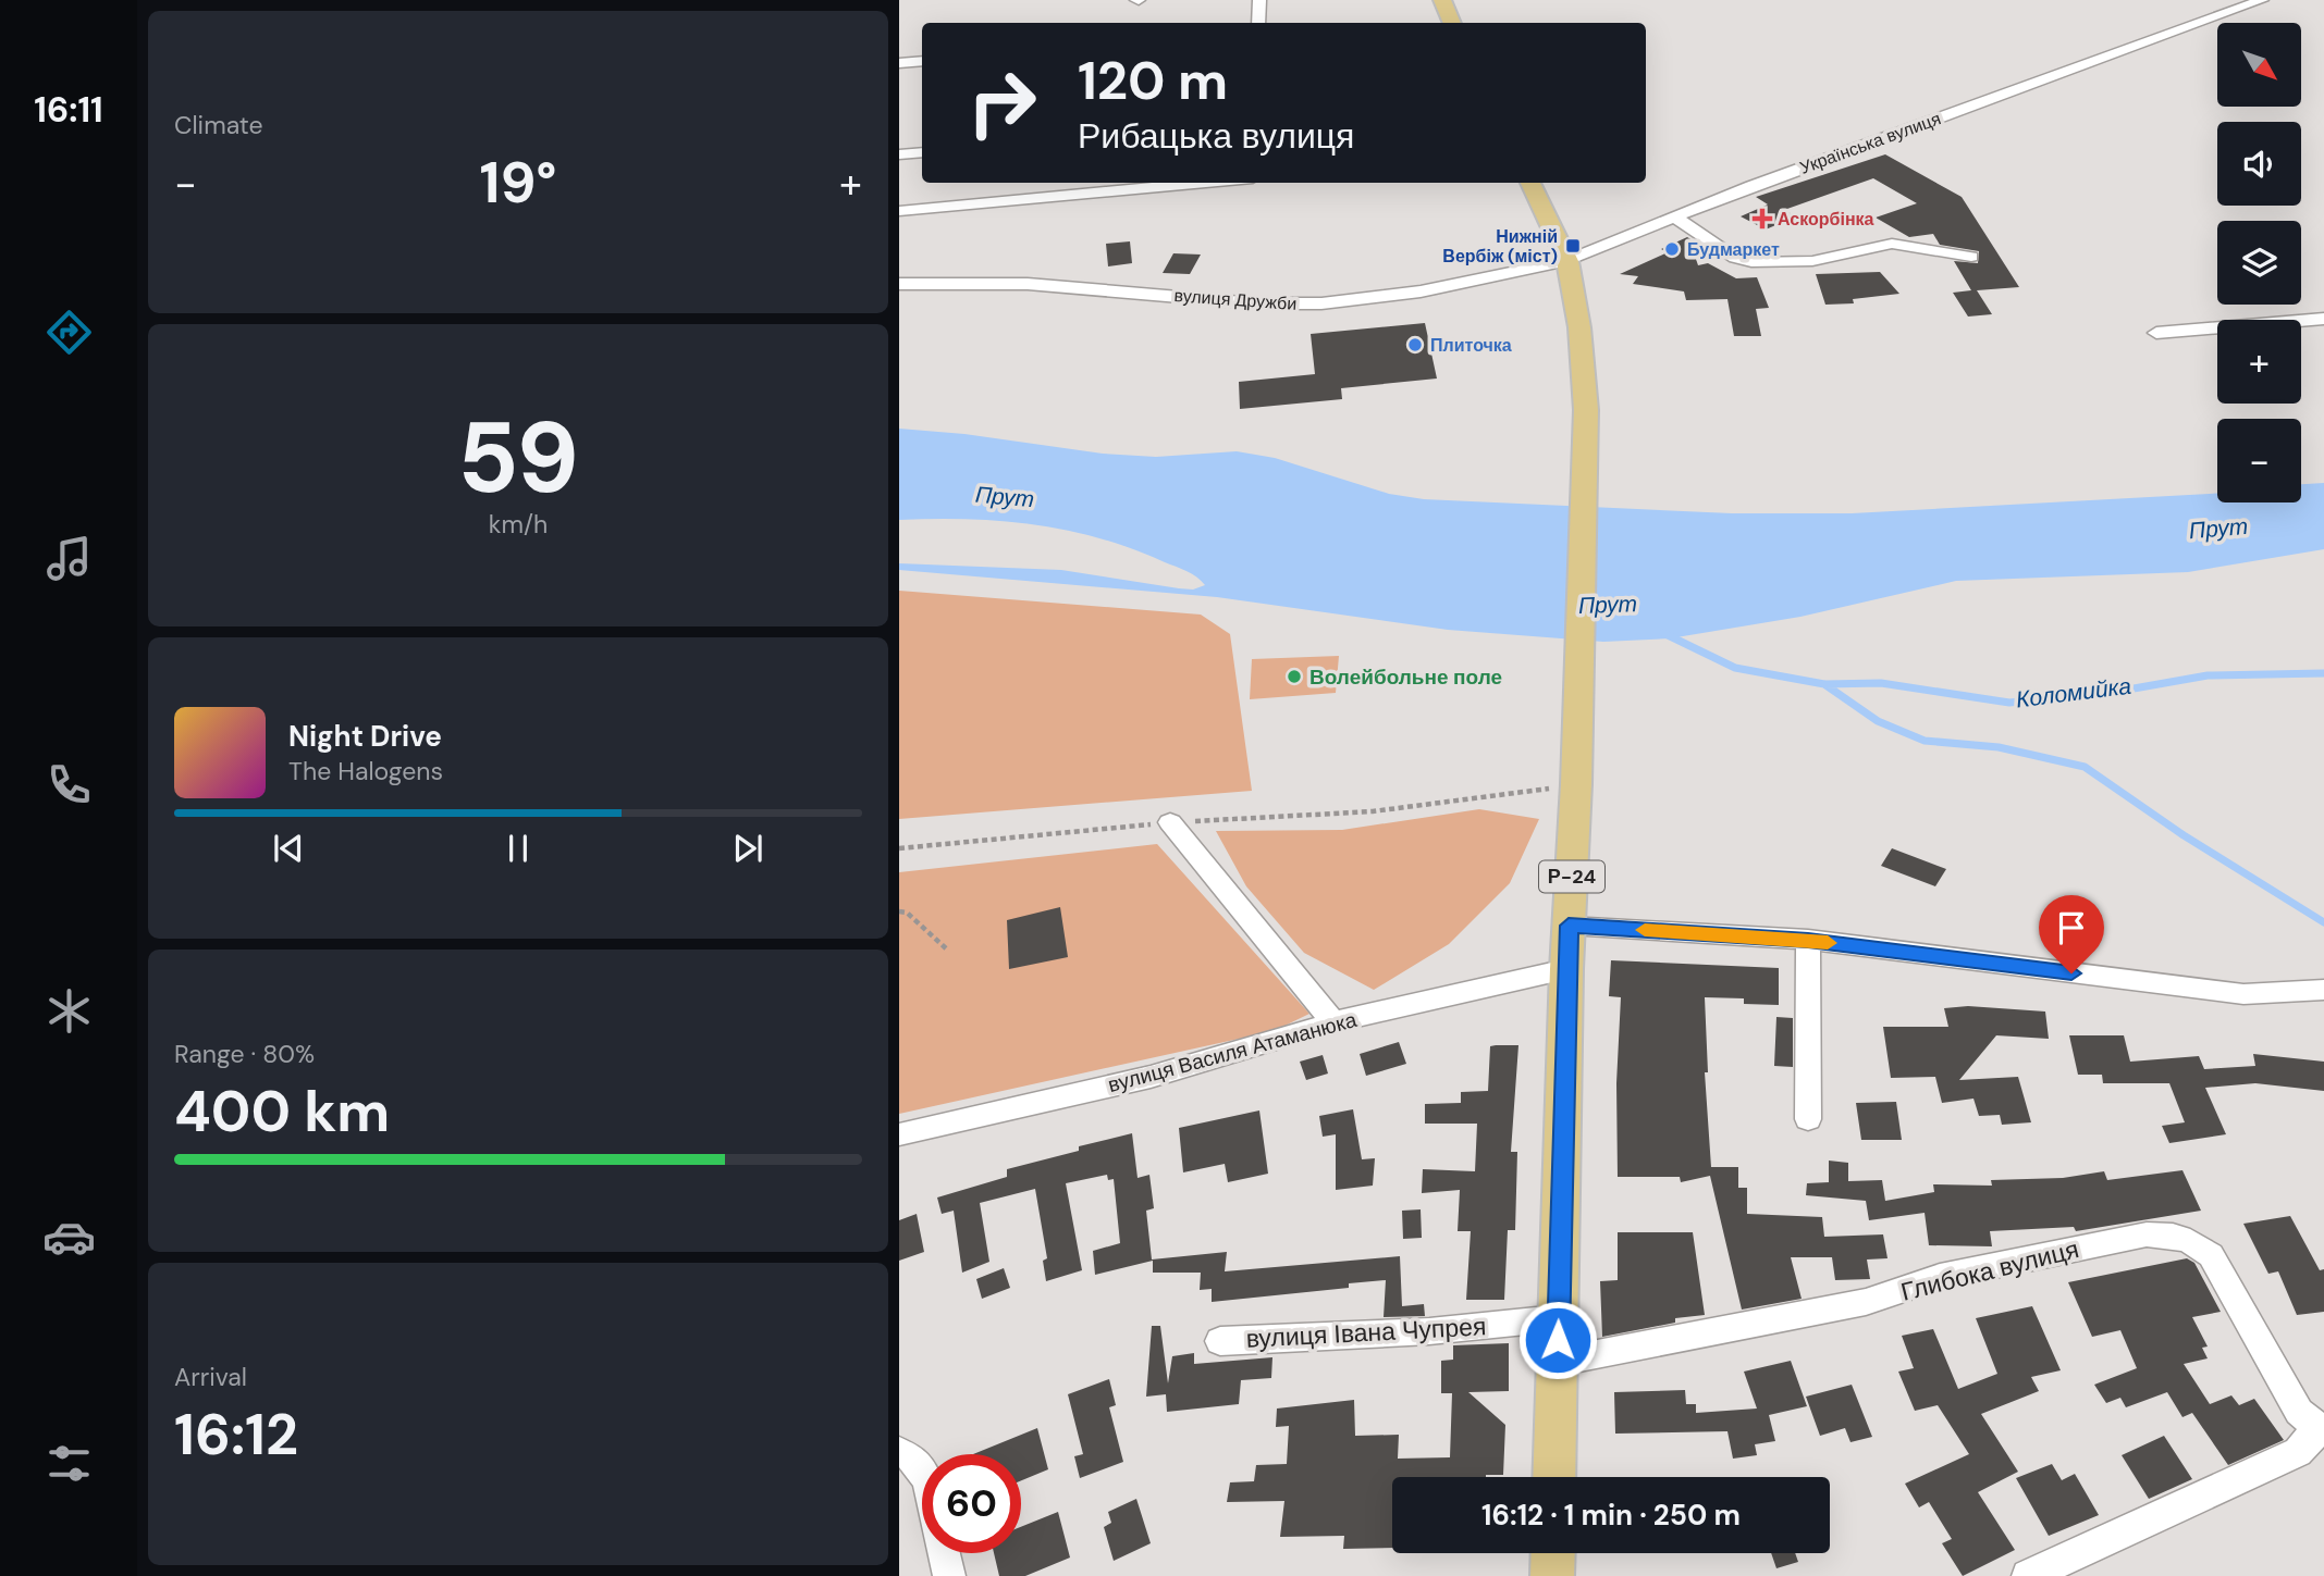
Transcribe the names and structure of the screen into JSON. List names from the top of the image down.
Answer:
{
  "streets": {
    "main road": ["Р-24"],
    "street": [
      "Українська вулиця",
      "вулиця Дружби",
      "вулиця Василя Атаманюка",
      "Глибока вулиця",
      "вулиця Івана Чупрея"
    ]
  },
  "crossings": [
    ["Українська вулиця", "вулиця Дружби"],
    ["Українська вулиця", "Р-24"],
    ["вулиця Дружби", "Р-24"],
    ["Р-24", "вулиця Василя Атаманюка"],
    ["Р-24", "Глибока вулиця"],
    ["Р-24", "вулиця Івана Чупрея"]
  ],
  "water": ["Прут", "Коломийка"],
  "places": {
    "health": ["Аскорбінка"],
    "transit": ["Нижній Вербіж (міст)"],
    "other": ["Будмаркет", "Плиточка", "Волейбольне поле"]
  },
  "north": "bottom right",
  "page": {
    "tabs": "16:11",
    "tile": [
      "Climate",
      ["59", "km/h"],
      ["Range · 80%", "400 km"],
      ["Arrival", "16:12"]
    ],
    "map_buttons": ["+", "−"],
    "turn": ["120 m", "Рибацька вулиця"],
    "heat": ["−", "19°", "+"],
    "song": ["Night Drive", "The Halogens"],
    "limit": "60",
    "trip": "16:12 · 1 min · 250 m"
  }
}
